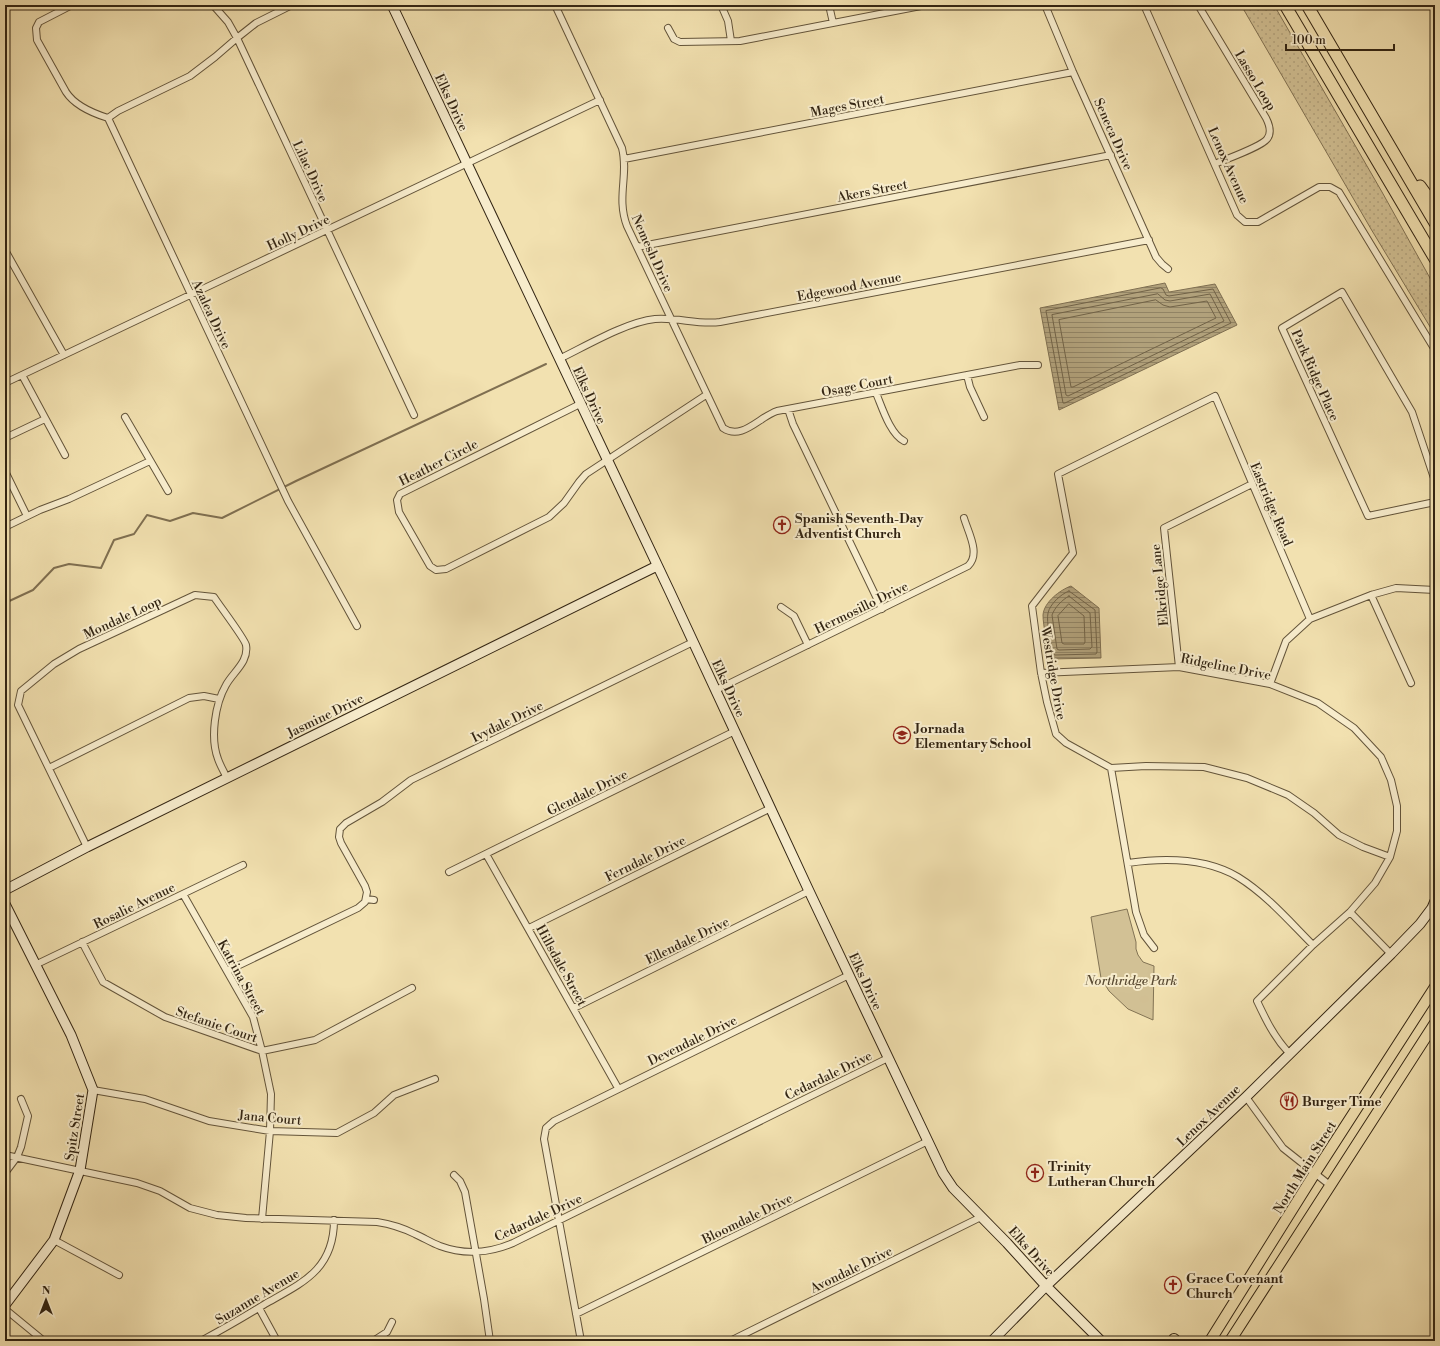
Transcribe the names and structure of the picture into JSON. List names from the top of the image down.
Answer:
{
  "streets": {
    "main road": ["North Main Street"],
    "street": [
      "Lasso Loop",
      "Elks Drive",
      "Mages Street",
      "Seneca Drive",
      "Lenox Avenue",
      "Lilac Drive",
      "Akers Street",
      "Holly Drive",
      "Nemesh Drive",
      "Edgewood Avenue",
      "Azalea Drive",
      "Park Ridge Place",
      "Osage Court",
      "Heather Circle",
      "Eastridge Road",
      "Elkridge Lane",
      "Hermosillo Drive",
      "Mondale Loop",
      "Ridgeline Drive",
      "Westridge Drive",
      "Jasmine Drive",
      "Ivydale Drive",
      "Glendale Drive",
      "Ferndale Drive",
      "Rosalie Avenue",
      "Ellendale Drive",
      "Hillsdale Street",
      "Katrina Street",
      "Stefanie Court",
      "Devendale Drive",
      "Cedardale Drive",
      "Jana Court",
      "Spitz Street",
      "Bloomdale Drive",
      "Avondale Drive",
      "Suzanne Avenue"
    ]
  },
  "crossings": [
    ["Lasso Loop", "Lenox Avenue"],
    ["Elks Drive", "Lenox Avenue"],
    ["Elks Drive", "Holly Drive"],
    ["Elks Drive", "Edgewood Avenue"],
    ["Elks Drive", "Heather Circle"],
    ["Elks Drive", "Hermosillo Drive"],
    ["Elks Drive", "Jasmine Drive"],
    ["Elks Drive", "Ivydale Drive"],
    ["Elks Drive", "Glendale Drive"],
    ["Elks Drive", "Ferndale Drive"],
    ["Elks Drive", "Ellendale Drive"],
    ["Elks Drive", "Devendale Drive"],
    ["Elks Drive", "Cedardale Drive"],
    ["Elks Drive", "Bloomdale Drive"],
    ["Elks Drive", "Avondale Drive"],
    ["Mages Street", "Seneca Drive"],
    ["Mages Street", "Nemesh Drive"],
    ["Seneca Drive", "Akers Street"],
    ["Seneca Drive", "Edgewood Avenue"],
    ["Lenox Avenue", "Ridgeline Drive"],
    ["Lilac Drive", "Holly Drive"],
    ["Akers Street", "Nemesh Drive"],
    ["Holly Drive", "Nemesh Drive"],
    ["Holly Drive", "Azalea Drive"],
    ["Nemesh Drive", "Edgewood Avenue"],
    ["Nemesh Drive", "Osage Court"],
    ["Nemesh Drive", "Heather Circle"],
    ["Osage Court", "Heather Circle"],
    ["Eastridge Road", "Elkridge Lane"],
    ["Eastridge Road", "Westridge Drive"],
    ["Elkridge Lane", "Ridgeline Drive"],
    ["Mondale Loop", "Jasmine Drive"],
    ["Ridgeline Drive", "Westridge Drive"],
    ["Glendale Drive", "Hillsdale Street"],
    ["Ferndale Drive", "Hillsdale Street"],
    ["Rosalie Avenue", "Katrina Street"],
    ["Rosalie Avenue", "Stefanie Court"],
    ["Rosalie Avenue", "Spitz Street"],
    ["Ellendale Drive", "Hillsdale Street"],
    ["Hillsdale Street", "Devendale Drive"],
    ["Katrina Street", "Stefanie Court"],
    ["Katrina Street", "Cedardale Drive"],
    ["Katrina Street", "Jana Court"],
    ["Devendale Drive", "Cedardale Drive"],
    ["Cedardale Drive", "Spitz Street"],
    ["Cedardale Drive", "Suzanne Avenue"],
    ["Jana Court", "Spitz Street"]
  ],
  "parks": ["Northridge Park"],
  "places": {
    "church": ["Spanish Seventh-Day Adventist Church", "Trinity Lutheran Church", "Grace Covenant Church"],
    "school or university": ["Jornada Elementary School"],
    "restaurant": ["Burger Time"]
  },
  "scale_bar": "100 m",
  "north": "top"
}
